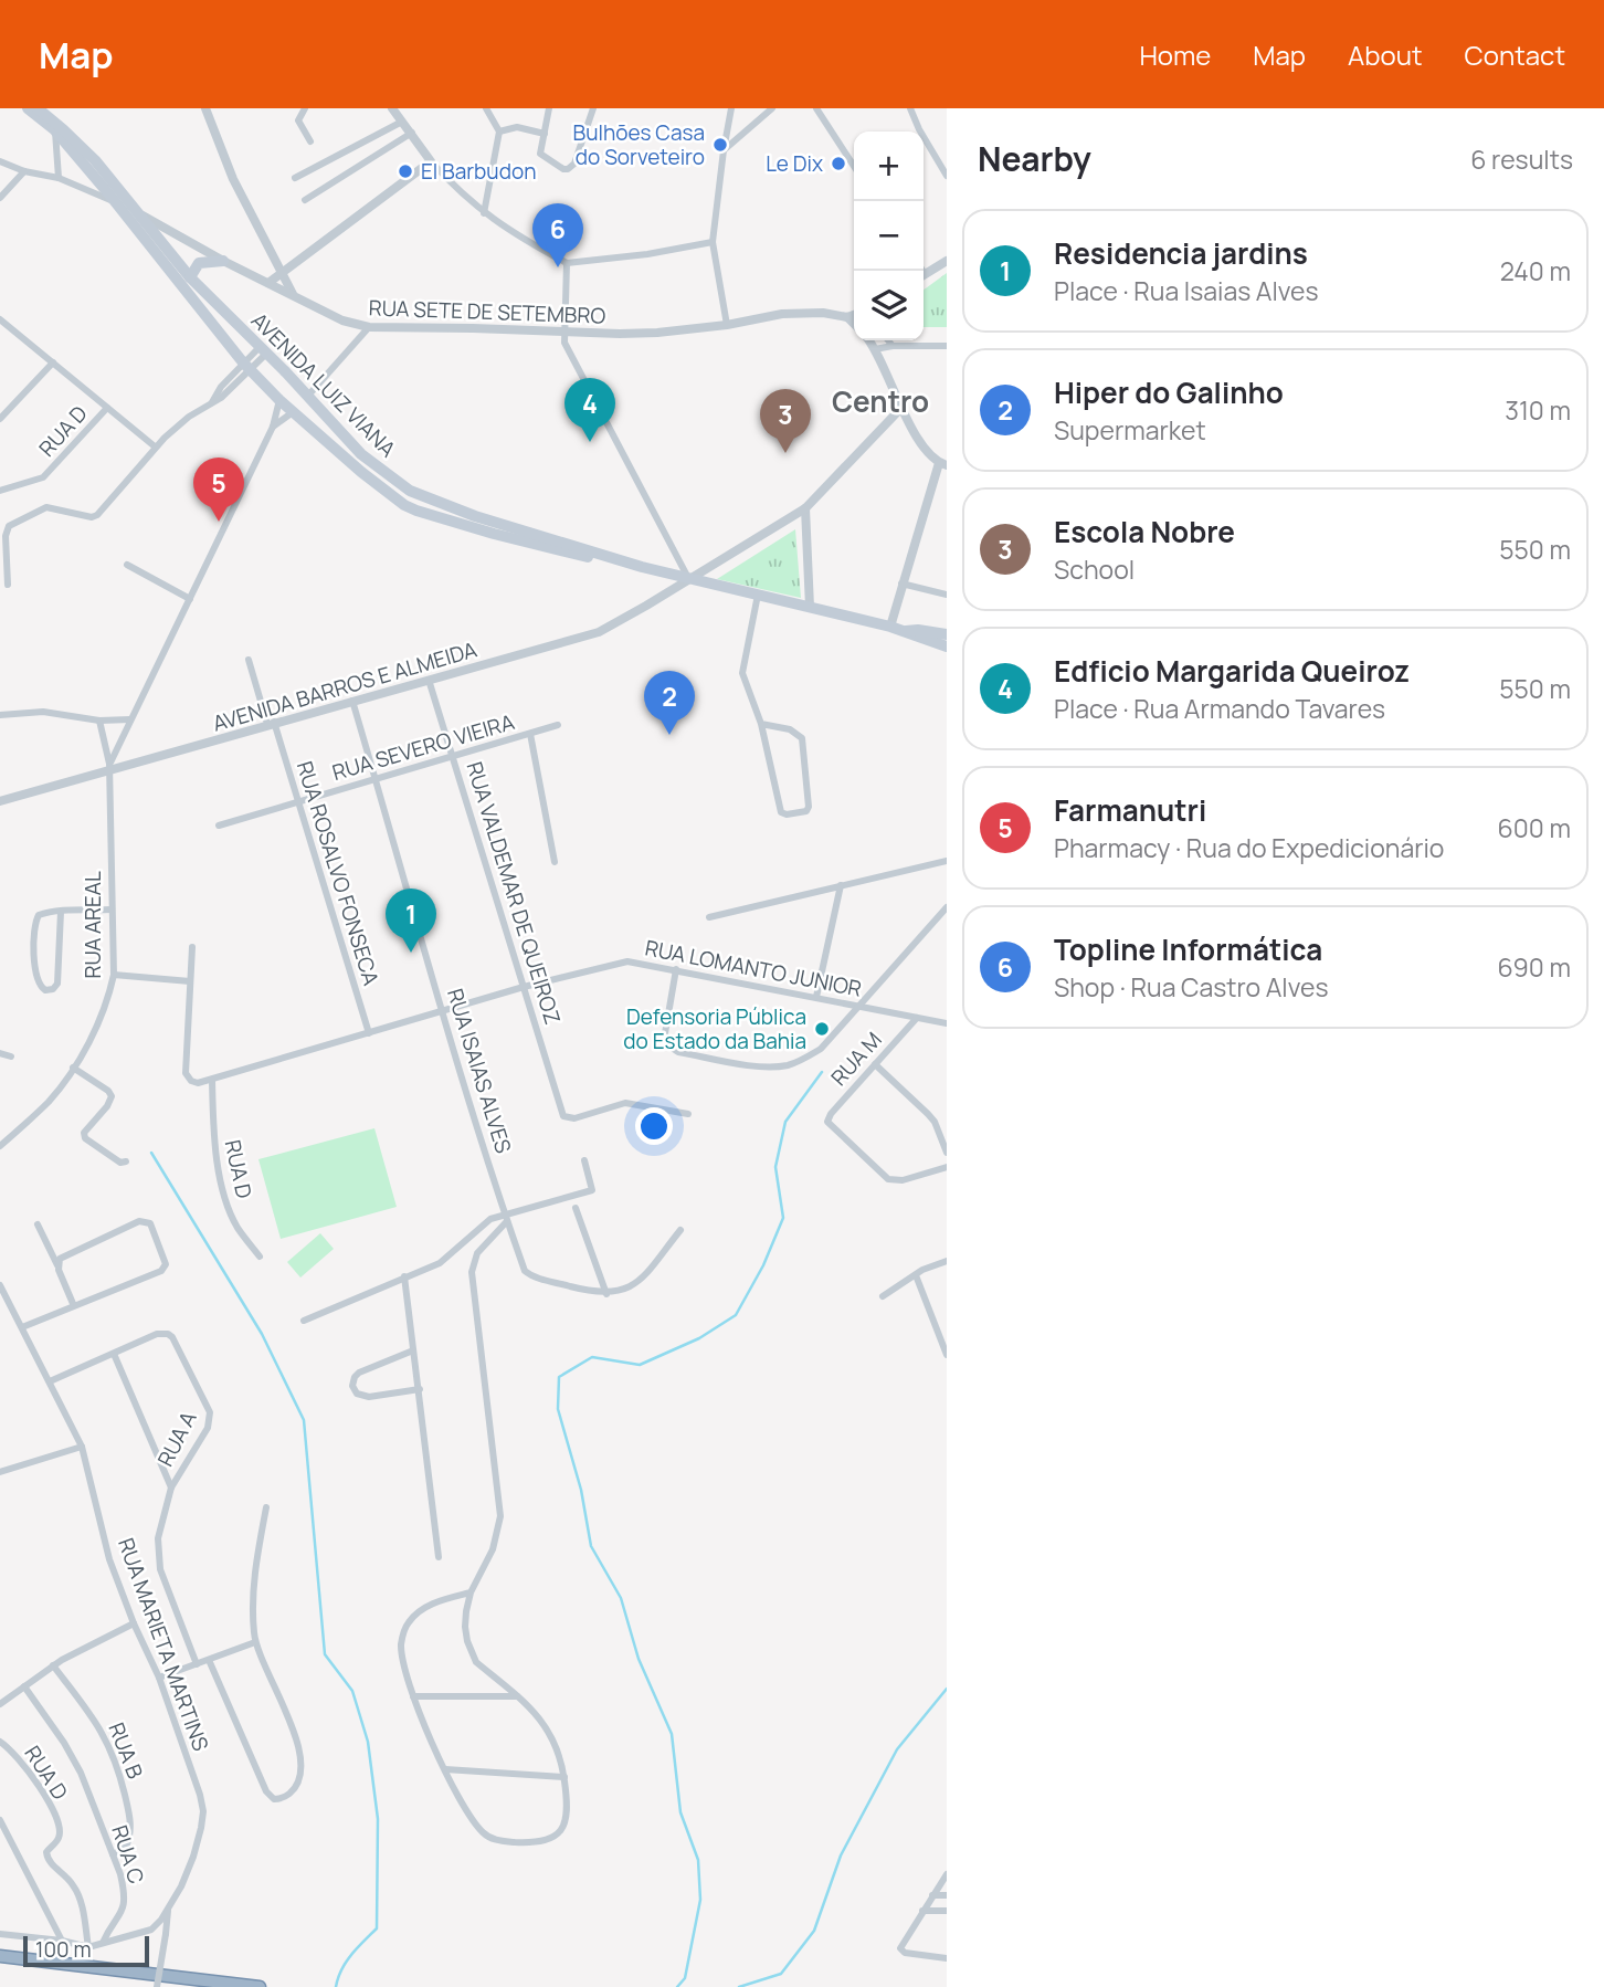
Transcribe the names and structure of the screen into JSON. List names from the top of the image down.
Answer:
{
  "streets": {
    "main road": ["AVENIDA LUIZ VIANA"],
    "street": [
      "RUA SETE DE SETEMBRO",
      "RUA D",
      "AVENIDA BARROS E ALMEIDA",
      "RUA SEVERO VIEIRA",
      "RUA ROSALVO FONSECA",
      "RUA VALDEMAR DE QUEIROZ",
      "RUA AREAL",
      "RUA LOMANTO JUNIOR",
      "RUA M",
      "RUA ISAIAS ALVES",
      "RUA A",
      "RUA MARIETA MARTINS",
      "RUA B",
      "RUA C"
    ]
  },
  "crossings": [
    ["RUA SETE DE SETEMBRO", "AVENIDA LUIZ VIANA"],
    ["AVENIDA LUIZ VIANA", "AVENIDA BARROS E ALMEIDA"],
    ["RUA D", "RUA LOMANTO JUNIOR"],
    ["RUA D", "RUA MARIETA MARTINS"],
    ["AVENIDA BARROS E ALMEIDA", "RUA ROSALVO FONSECA"],
    ["AVENIDA BARROS E ALMEIDA", "RUA VALDEMAR DE QUEIROZ"],
    ["AVENIDA BARROS E ALMEIDA", "RUA AREAL"],
    ["AVENIDA BARROS E ALMEIDA", "RUA ISAIAS ALVES"],
    ["RUA SEVERO VIEIRA", "RUA ROSALVO FONSECA"],
    ["RUA SEVERO VIEIRA", "RUA VALDEMAR DE QUEIROZ"],
    ["RUA SEVERO VIEIRA", "RUA ISAIAS ALVES"],
    ["RUA ROSALVO FONSECA", "RUA LOMANTO JUNIOR"],
    ["RUA VALDEMAR DE QUEIROZ", "RUA LOMANTO JUNIOR"],
    ["RUA LOMANTO JUNIOR", "RUA M"],
    ["RUA LOMANTO JUNIOR", "RUA ISAIAS ALVES"],
    ["RUA MARIETA MARTINS", "RUA C"],
    ["RUA B", "RUA C"]
  ],
  "districts": ["Centro"],
  "places": [
    "Bulhões Casa do Sorveteiro",
    "Le Dix",
    "El Barbudon",
    "Defensoria Pública do Estado da Bahia"
  ],
  "scale_bar": "100 m",
  "page": {
    "header": "Map",
    "nav": [
      "Home",
      "Map",
      "About",
      "Contact"
    ],
    "heading": ["Nearby", "6 results"],
    "map_buttons": ["+", "−"],
    "pins": [
      "6",
      "4",
      "3",
      "5",
      "2",
      "1"
    ],
    "list": [
      {
        "mark": "1",
        "name": "Residencia jardins",
        "note": "Place · Rua Isaias Alves",
        "value": "240 m"
      },
      {
        "mark": "2",
        "name": "Hiper do Galinho",
        "note": "Supermarket",
        "value": "310 m"
      },
      {
        "mark": "3",
        "name": "Escola Nobre",
        "note": "School",
        "value": "550 m"
      },
      {
        "mark": "4",
        "name": "Edficio Margarida Queiroz",
        "note": "Place · Rua Armando Tavares",
        "value": "550 m"
      },
      {
        "mark": "5",
        "name": "Farmanutri",
        "note": "Pharmacy · Rua do Expedicionário",
        "value": "600 m"
      },
      {
        "mark": "6",
        "name": "Topline Informática",
        "note": "Shop · Rua Castro Alves",
        "value": "690 m"
      }
    ],
    "scale": "100 m"
  }
}
